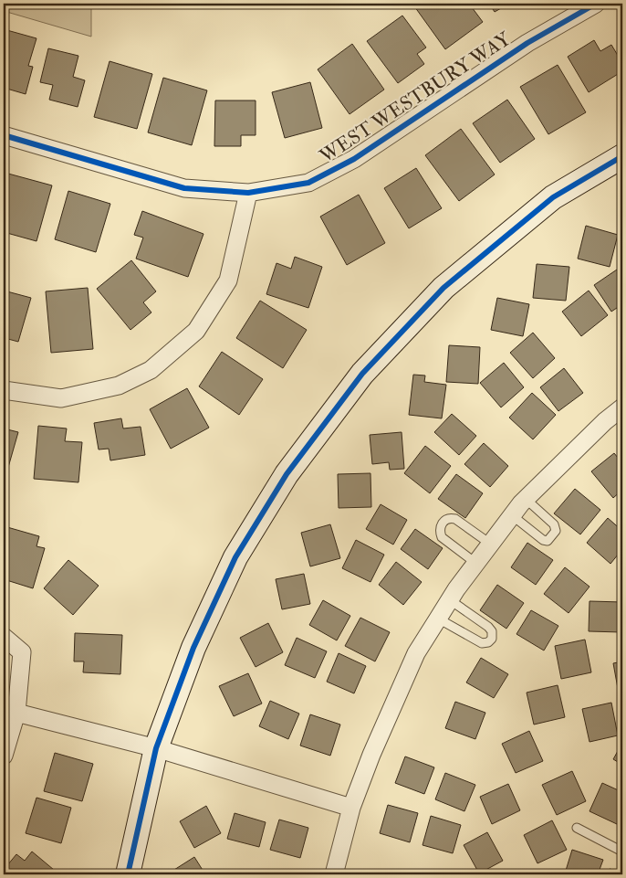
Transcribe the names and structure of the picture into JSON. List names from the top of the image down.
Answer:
{
  "streets": {
    "street": ["WEST WESTBURY WAY"]
  }
}
